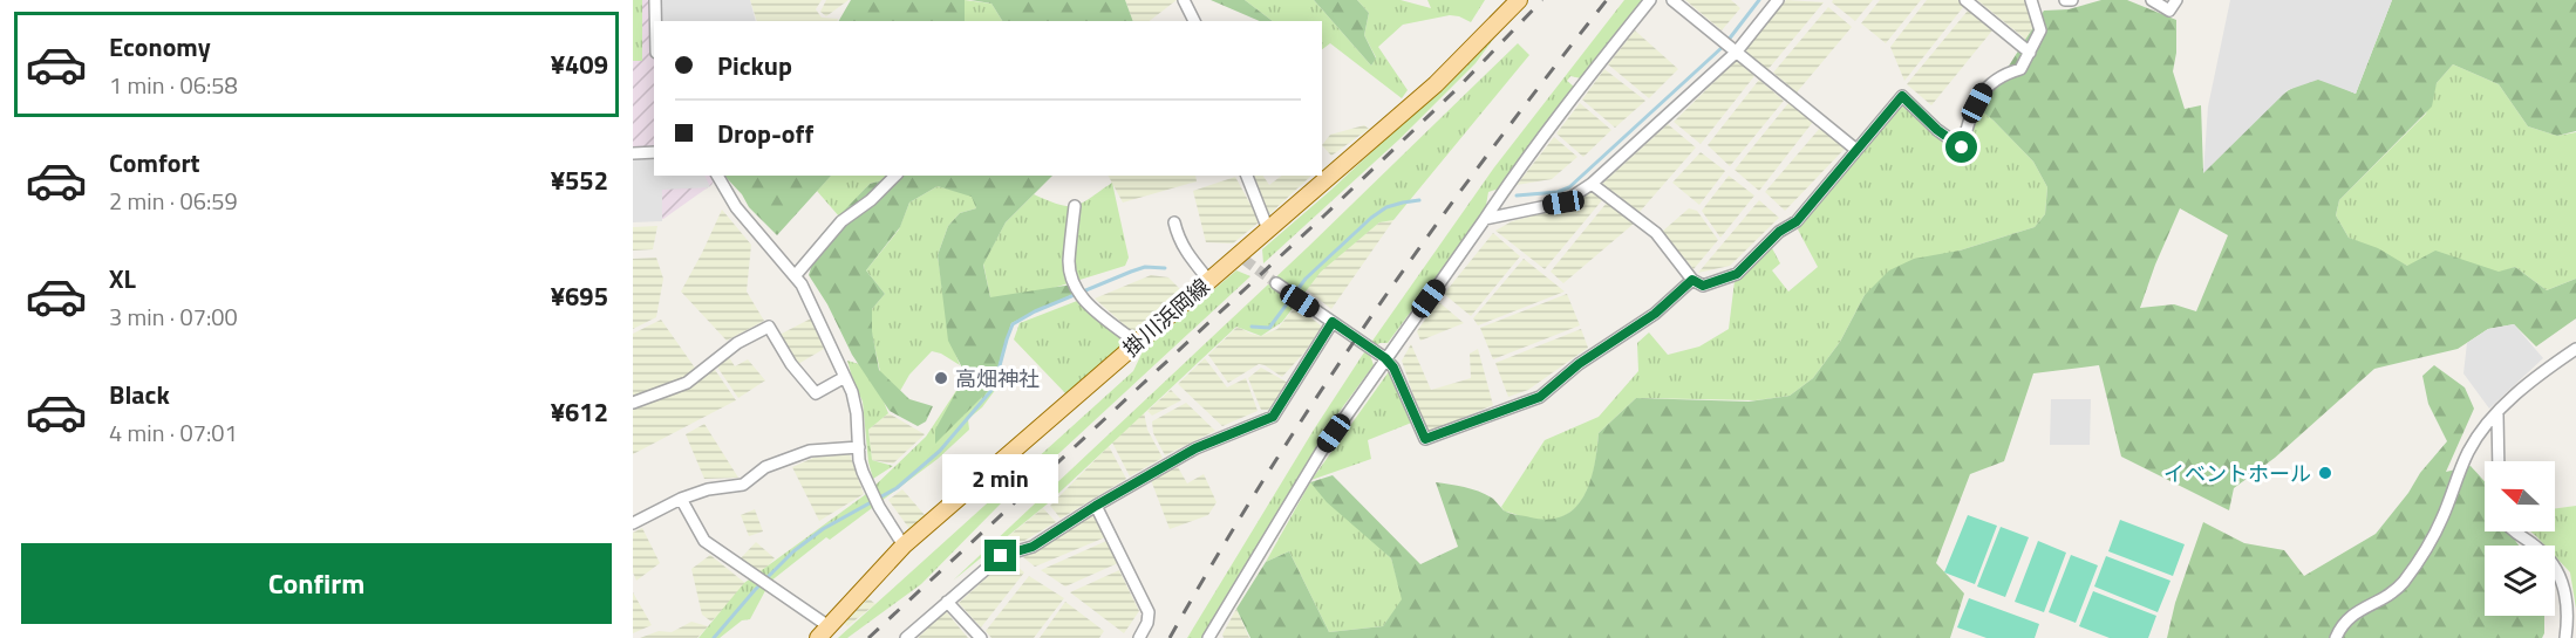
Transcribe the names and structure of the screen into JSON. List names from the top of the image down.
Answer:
{
  "streets": {
    "main road": ["掛川浜岡線"]
  },
  "places": ["高畑神社", "イベントホール"],
  "north": "left",
  "page": {
    "list": [
      {
        "name": "Economy",
        "note": "1 min · 06:58",
        "value": "¥409"
      },
      {
        "name": "Comfort",
        "note": "2 min · 06:59",
        "value": "¥552"
      },
      {
        "name": "XL",
        "note": "3 min · 07:00",
        "value": "¥695"
      },
      {
        "name": "Black",
        "note": "4 min · 07:01",
        "value": "¥612"
      }
    ],
    "banner": ["Pickup", "Drop-off"],
    "bubble": "2 min",
    "buttons": "Confirm"
  }
}
